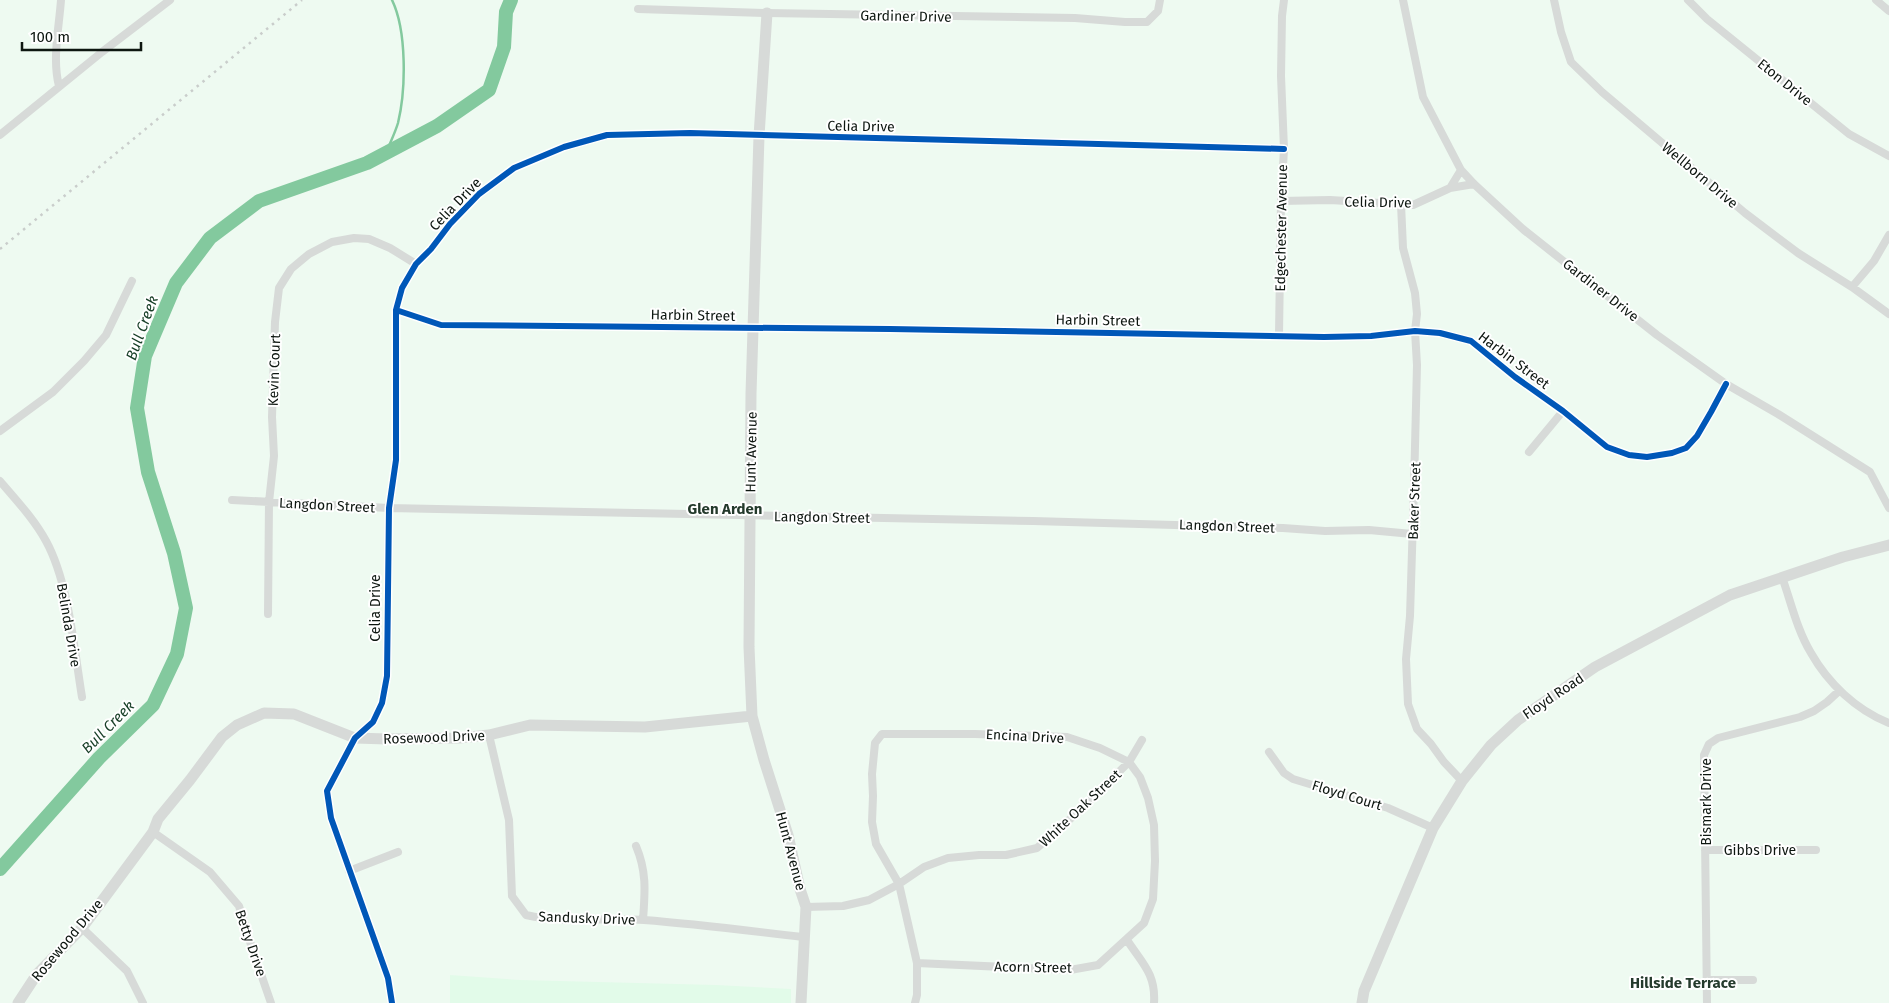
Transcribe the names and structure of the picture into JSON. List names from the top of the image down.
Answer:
{
  "streets": {
    "street": [
      "Gardiner Drive",
      "Eton Drive",
      "Celia Drive",
      "Wellborn Drive",
      "Edgechester Avenue",
      "Harbin Street",
      "Kevin Court",
      "Hunt Avenue",
      "Baker Street",
      "Langdon Street",
      "Belinda Drive",
      "Floyd Road",
      "Encina Drive",
      "Rosewood Drive",
      "Floyd Court",
      "Bismark Drive",
      "White Oak Street",
      "Gibbs Drive",
      "Sandusky Drive",
      "Betty Drive",
      "Acorn Street"
    ]
  },
  "crossings": [
    ["Gardiner Drive", "Celia Drive"],
    ["Gardiner Drive", "Harbin Street"],
    ["Gardiner Drive", "Hunt Avenue"],
    ["Celia Drive", "Edgechester Avenue"],
    ["Celia Drive", "Harbin Street"],
    ["Celia Drive", "Kevin Court"],
    ["Celia Drive", "Hunt Avenue"],
    ["Celia Drive", "Baker Street"],
    ["Celia Drive", "Langdon Street"],
    ["Celia Drive", "Rosewood Drive"],
    ["Edgechester Avenue", "Harbin Street"],
    ["Harbin Street", "Hunt Avenue"],
    ["Harbin Street", "Baker Street"],
    ["Kevin Court", "Langdon Street"],
    ["Hunt Avenue", "Langdon Street"],
    ["Hunt Avenue", "Rosewood Drive"],
    ["Hunt Avenue", "White Oak Street"],
    ["Hunt Avenue", "Sandusky Drive"],
    ["Baker Street", "Langdon Street"],
    ["Baker Street", "Floyd Road"],
    ["Floyd Road", "Floyd Court"],
    ["Encina Drive", "White Oak Street"],
    ["Encina Drive", "Acorn Street"],
    ["Rosewood Drive", "Sandusky Drive"],
    ["Rosewood Drive", "Betty Drive"],
    ["Bismark Drive", "Gibbs Drive"],
    ["White Oak Street", "Acorn Street"]
  ],
  "districts": ["Glen Arden", "Hillside Terrace"],
  "water": ["Bull Creek"],
  "scale_bar": "100 m"
}
